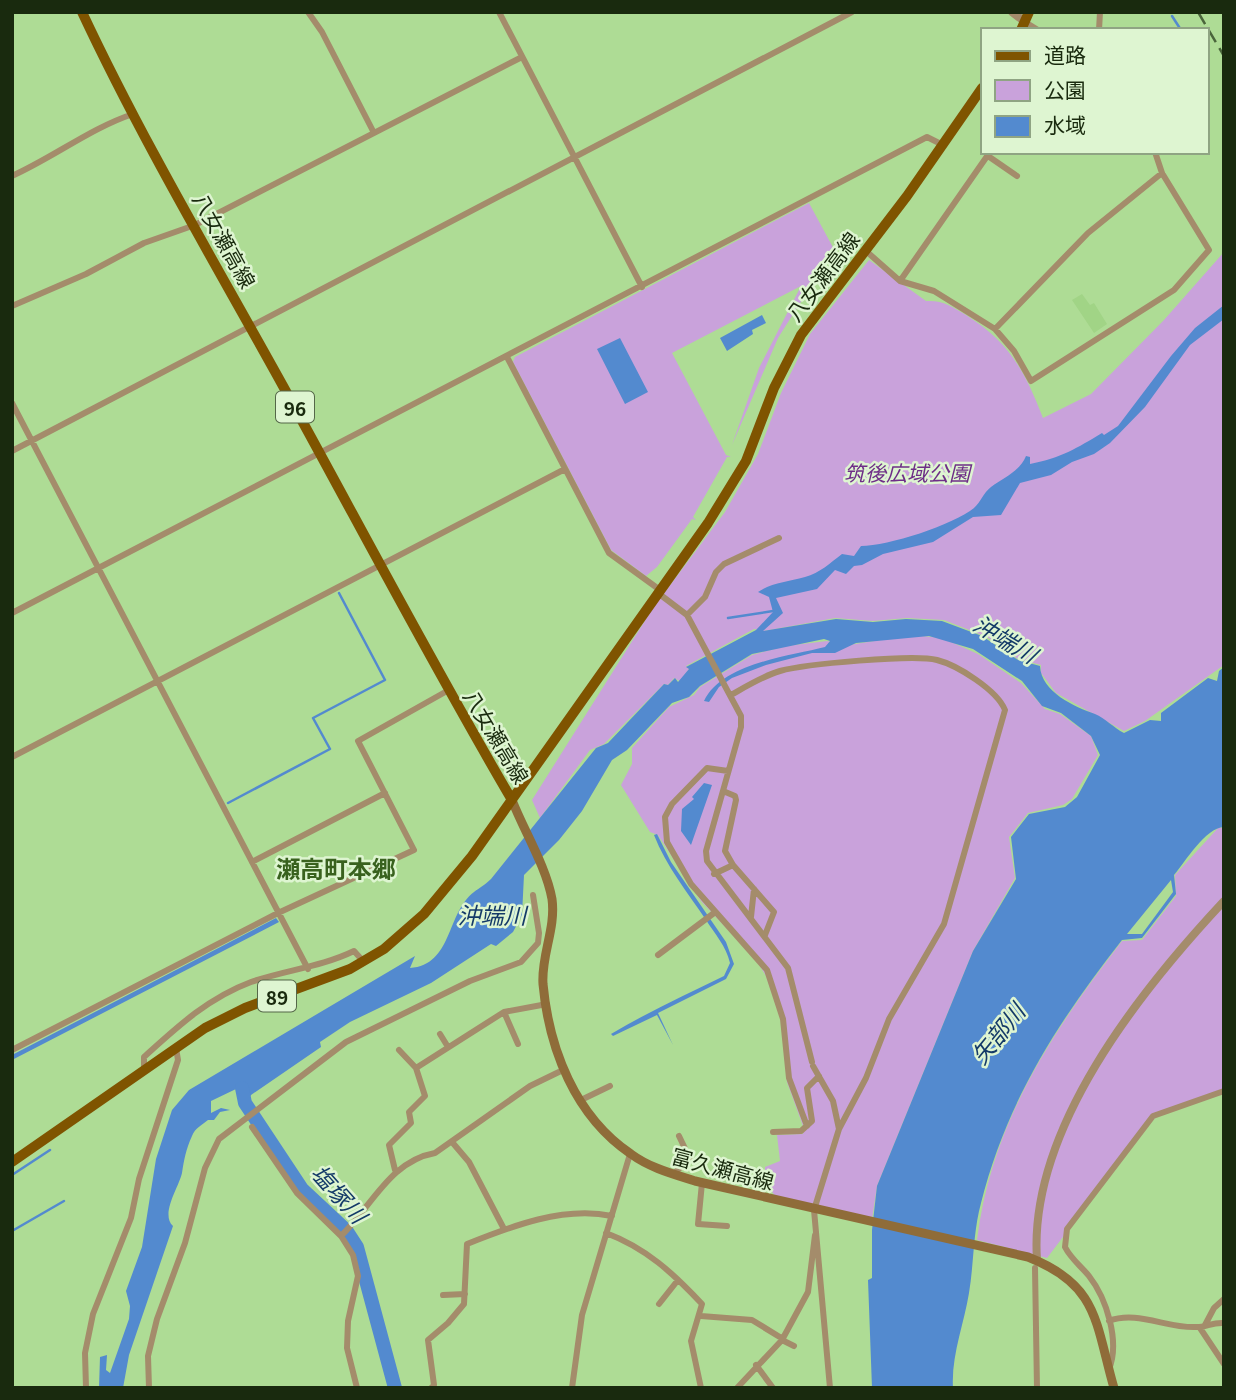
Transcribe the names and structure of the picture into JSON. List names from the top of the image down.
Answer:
{
  "streets": {
    "main road": [
      "八女瀬高線",
      "96",
      "89",
      "富久瀬高線"
    ]
  },
  "crossings": [
    ["八女瀬高線", "89"],
    ["八女瀬高線", "富久瀬高線"],
    ["89", "富久瀬高線"]
  ],
  "districts": ["瀬高町本郷"],
  "water": ["沖端川", "矢部川", "塩塚川"],
  "parks": ["筑後広域公園"],
  "legend": ["道路", "公園", "水域"]
}
